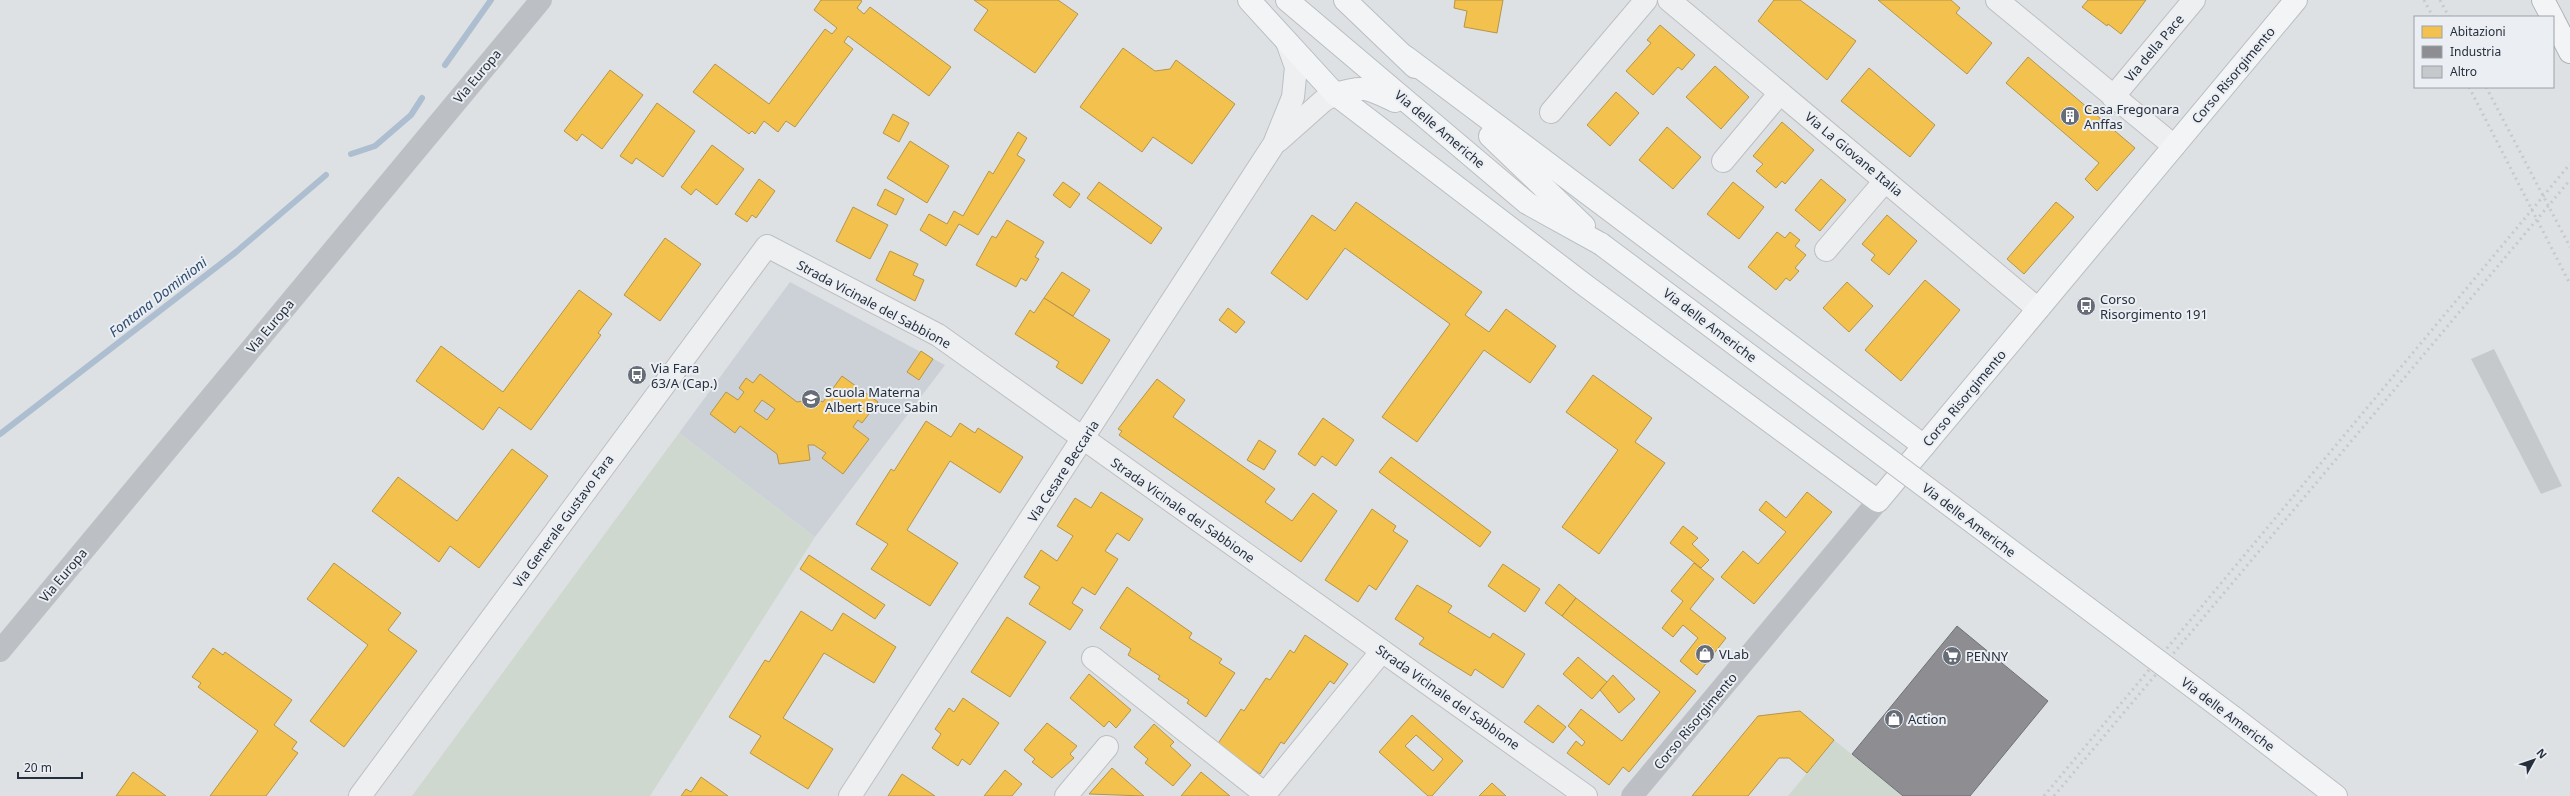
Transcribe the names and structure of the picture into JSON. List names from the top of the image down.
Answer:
{
  "streets": {
    "main road": ["Corso Risorgimento", "Via Europa", "Via delle Americhe"],
    "street": [
      "Via della Pace",
      "Via La Giovane Italia",
      "Strada Vicinale del Sabbione",
      "Via Cesare Beccaria",
      "Via Generale Gustavo Fara"
    ]
  },
  "crossings": [
    ["Corso Risorgimento", "Via La Giovane Italia"],
    ["Strada Vicinale del Sabbione", "Via Cesare Beccaria"],
    ["Strada Vicinale del Sabbione", "Via Generale Gustavo Fara"]
  ],
  "water": ["Fontana Dominioni"],
  "places": {
    "building": ["Casa Fregonara Anffas"],
    "bus stop": ["Corso Risorgimento 191", "Via Fara 63/A (Cap.)"],
    "school or university": ["Scuola Materna Albert Bruce Sabin"],
    "shop": ["VLab", "Action"],
    "supermarket": ["PENNY"]
  },
  "legend": ["Abitazioni", "Industria", "Altro"],
  "scale_bar": "20 m",
  "north": "top right"
}
